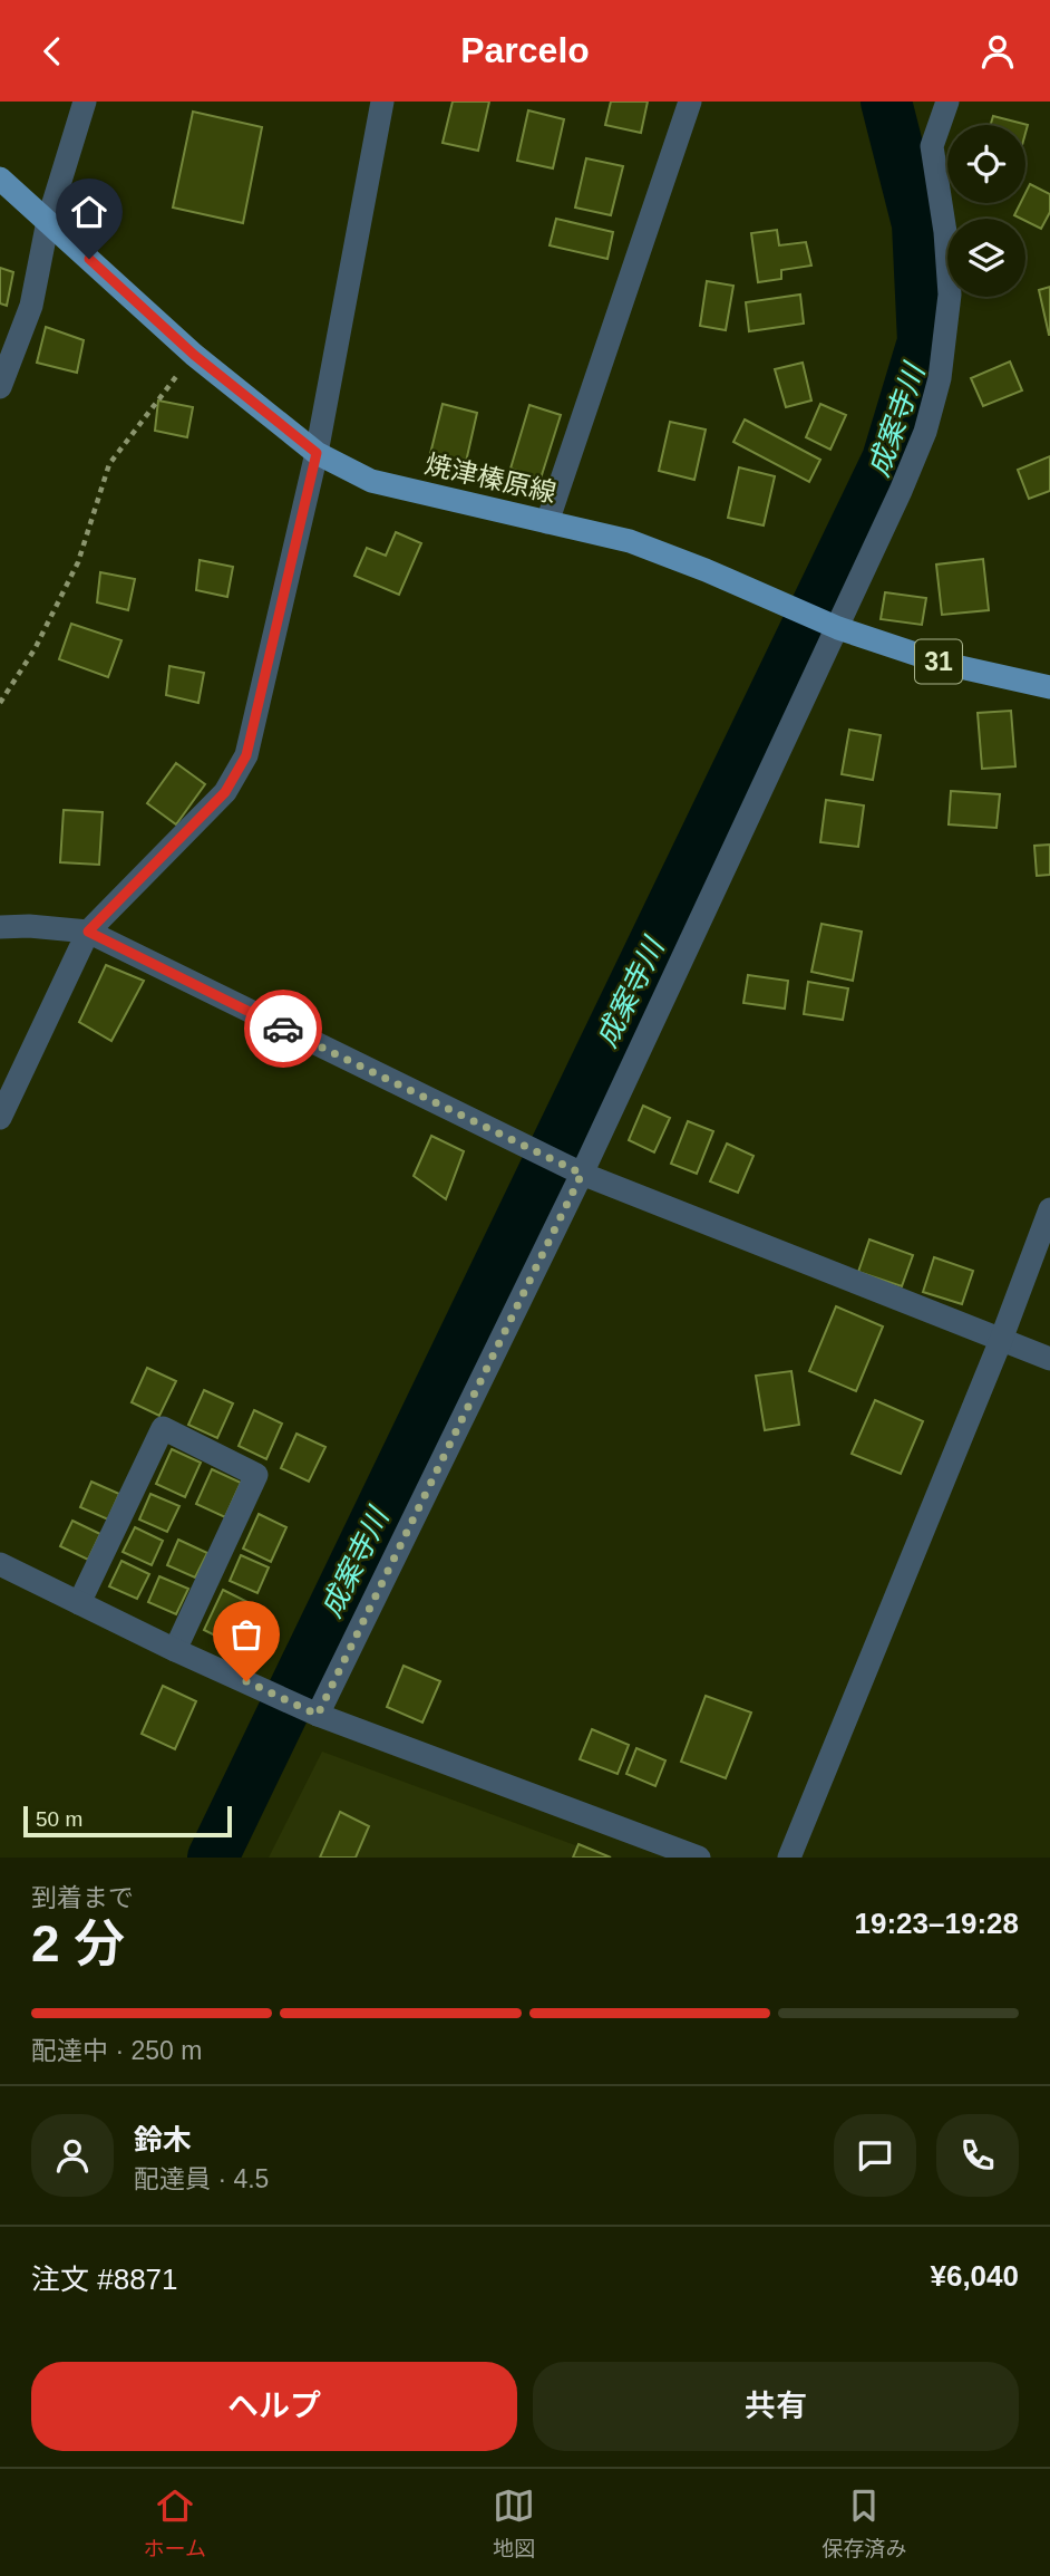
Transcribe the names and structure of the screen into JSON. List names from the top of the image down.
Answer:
{
  "streets": {
    "main road": ["焼津榛原線", "31"]
  },
  "water": ["成案寺川"],
  "scale_bar": "50 m",
  "page": {
    "header": "Parcelo",
    "scale": "50 m",
    "heading": ["2 分", "到着まで", "19:23–19:28"],
    "panel": [
      "鈴木",
      "配達員 · 4.5",
      "注文 #8871",
      "¥6,040"
    ],
    "bar": "配達中 · 250 m",
    "buttons": ["ヘルプ", "共有"],
    "tabs": ["ホーム", "地図", "保存済み"]
  }
}
